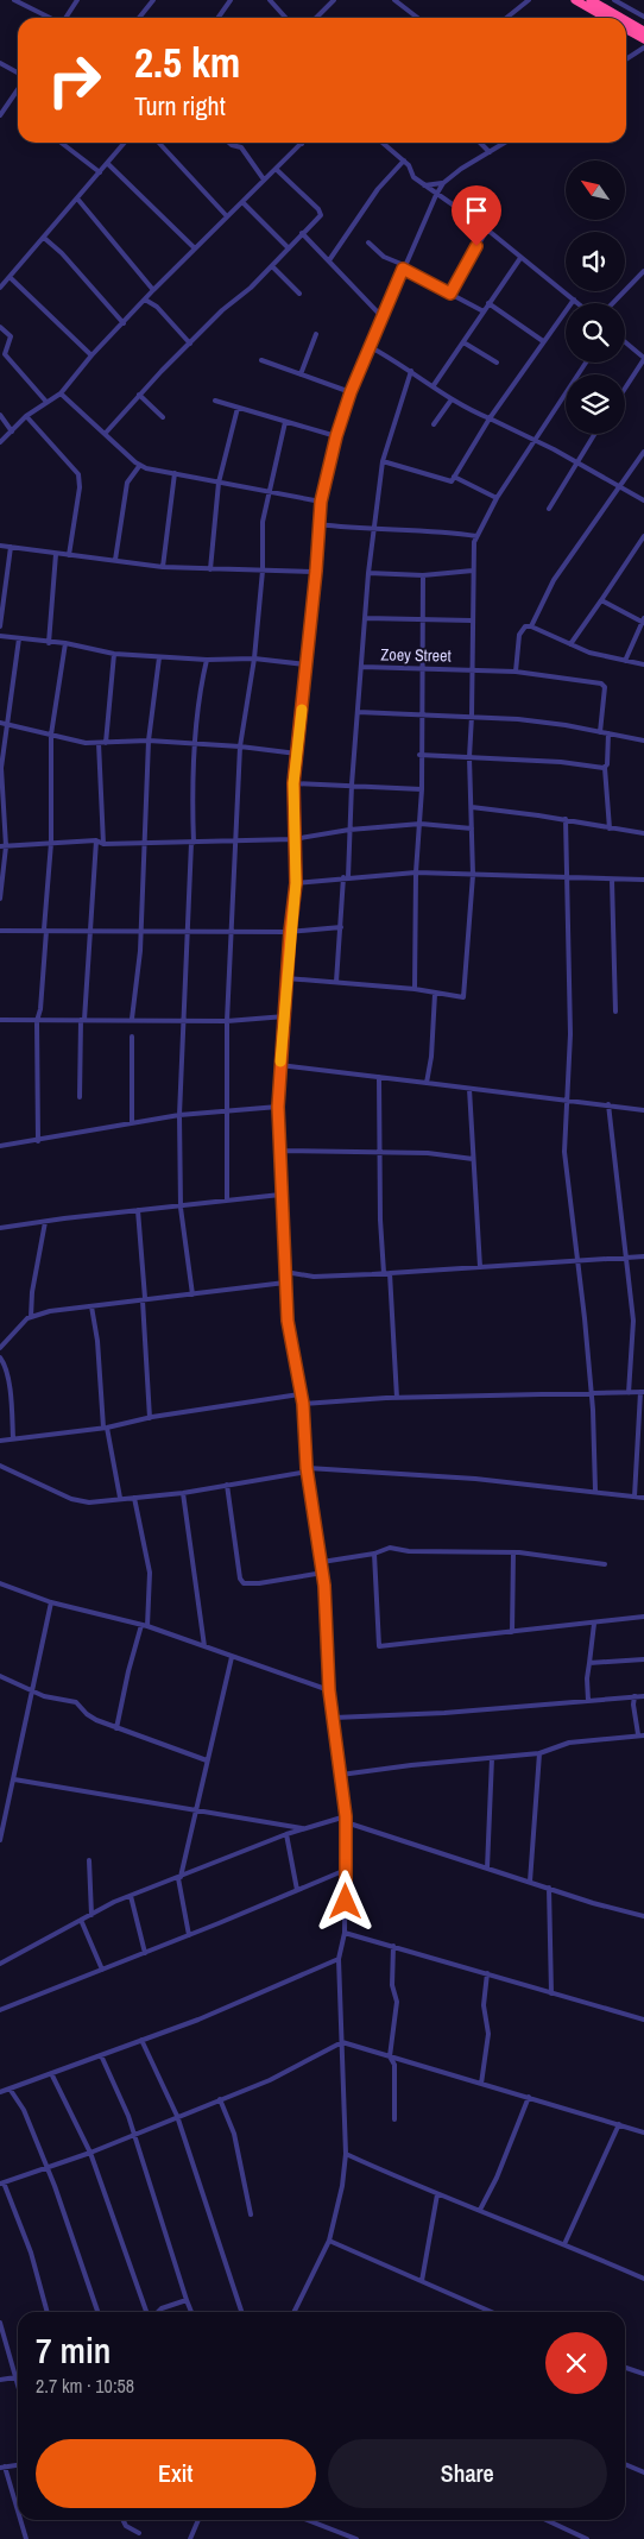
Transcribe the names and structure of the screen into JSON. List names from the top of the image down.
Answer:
{
  "streets": {
    "street": ["Zoey Street"]
  },
  "north": "top left",
  "page": {
    "turn": ["2.5 km", "Turn right"],
    "heading": ["7 min", "2.7 km · 10:58"],
    "buttons": ["Exit", "Share"]
  }
}
